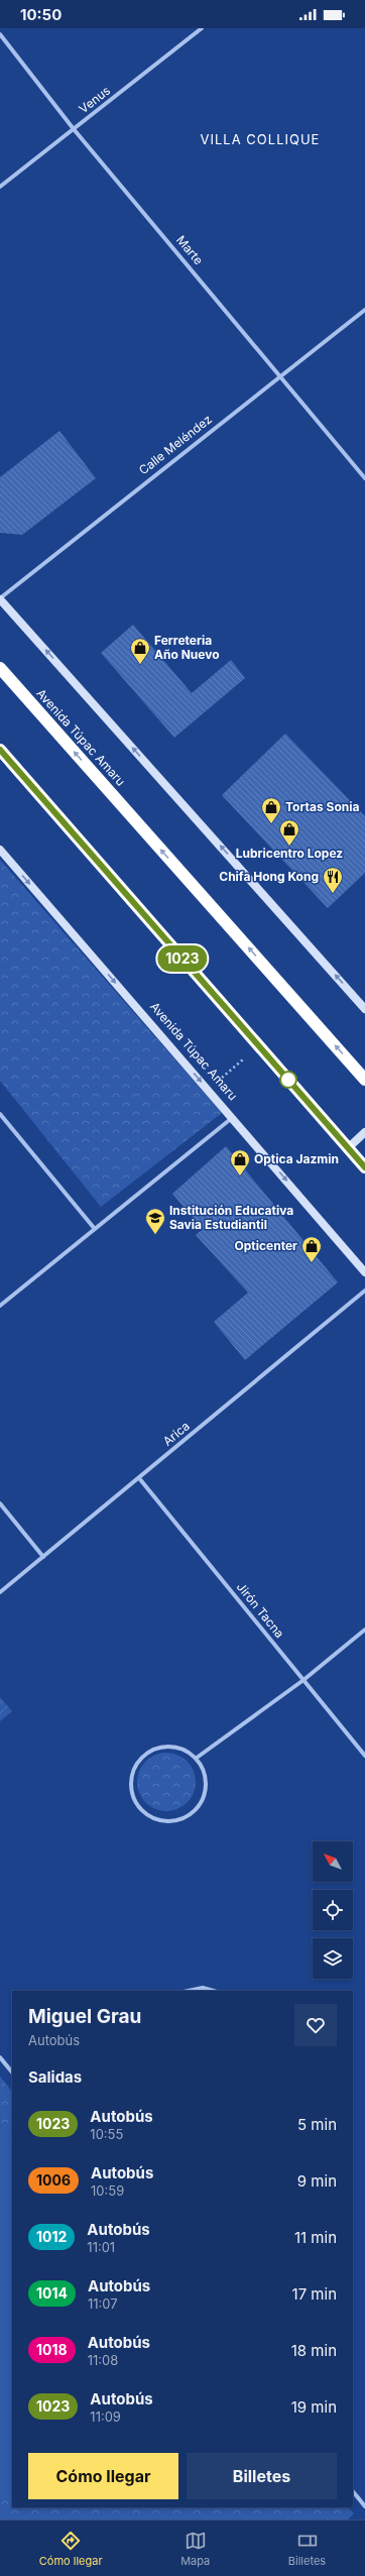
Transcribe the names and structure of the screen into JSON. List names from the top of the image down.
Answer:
{
  "streets": {
    "highway": ["Avenida Túpac Amaru"],
    "street": [
      "Venus",
      "Marte",
      "Calle Meléndez",
      "Arica",
      "Jirón Tacna"
    ]
  },
  "crossings": [
    ["Venus", "Marte"],
    ["Marte", "Calle Meléndez"],
    ["Arica", "Jirón Tacna"]
  ],
  "districts": ["VILLA COLLIQUE"],
  "places": {
    "shop": [
      "Ferreteria Año Nuevo",
      "Tortas Sonia",
      "Lubricentro Lopez",
      "Optica Jazmin",
      "Opticenter"
    ],
    "restaurant": ["Chifa Hong Kong"],
    "school or university": ["Institución Educativa Savia Estudiantil"]
  },
  "lines": ["bus line 1023"],
  "north": "top left",
  "page": {
    "status": "10:50",
    "on_map": "1023",
    "heading": [
      ["Miguel Grau", "Autobús"],
      "Salidas"
    ],
    "list": [
      {
        "mark": "1023",
        "name": "Autobús",
        "note": "10:55",
        "value": "5 min"
      },
      {
        "mark": "1006",
        "name": "Autobús",
        "note": "10:59",
        "value": "9 min"
      },
      {
        "mark": "1012",
        "name": "Autobús",
        "note": "11:01",
        "value": "11 min"
      },
      {
        "mark": "1014",
        "name": "Autobús",
        "note": "11:07",
        "value": "17 min"
      },
      {
        "mark": "1018",
        "name": "Autobús",
        "note": "11:08",
        "value": "18 min"
      },
      {
        "mark": "1023",
        "name": "Autobús",
        "note": "11:09",
        "value": "19 min"
      }
    ],
    "buttons": ["Cómo llegar", "Billetes"],
    "tabs": ["Cómo llegar", "Mapa", "Billetes"]
  }
}
